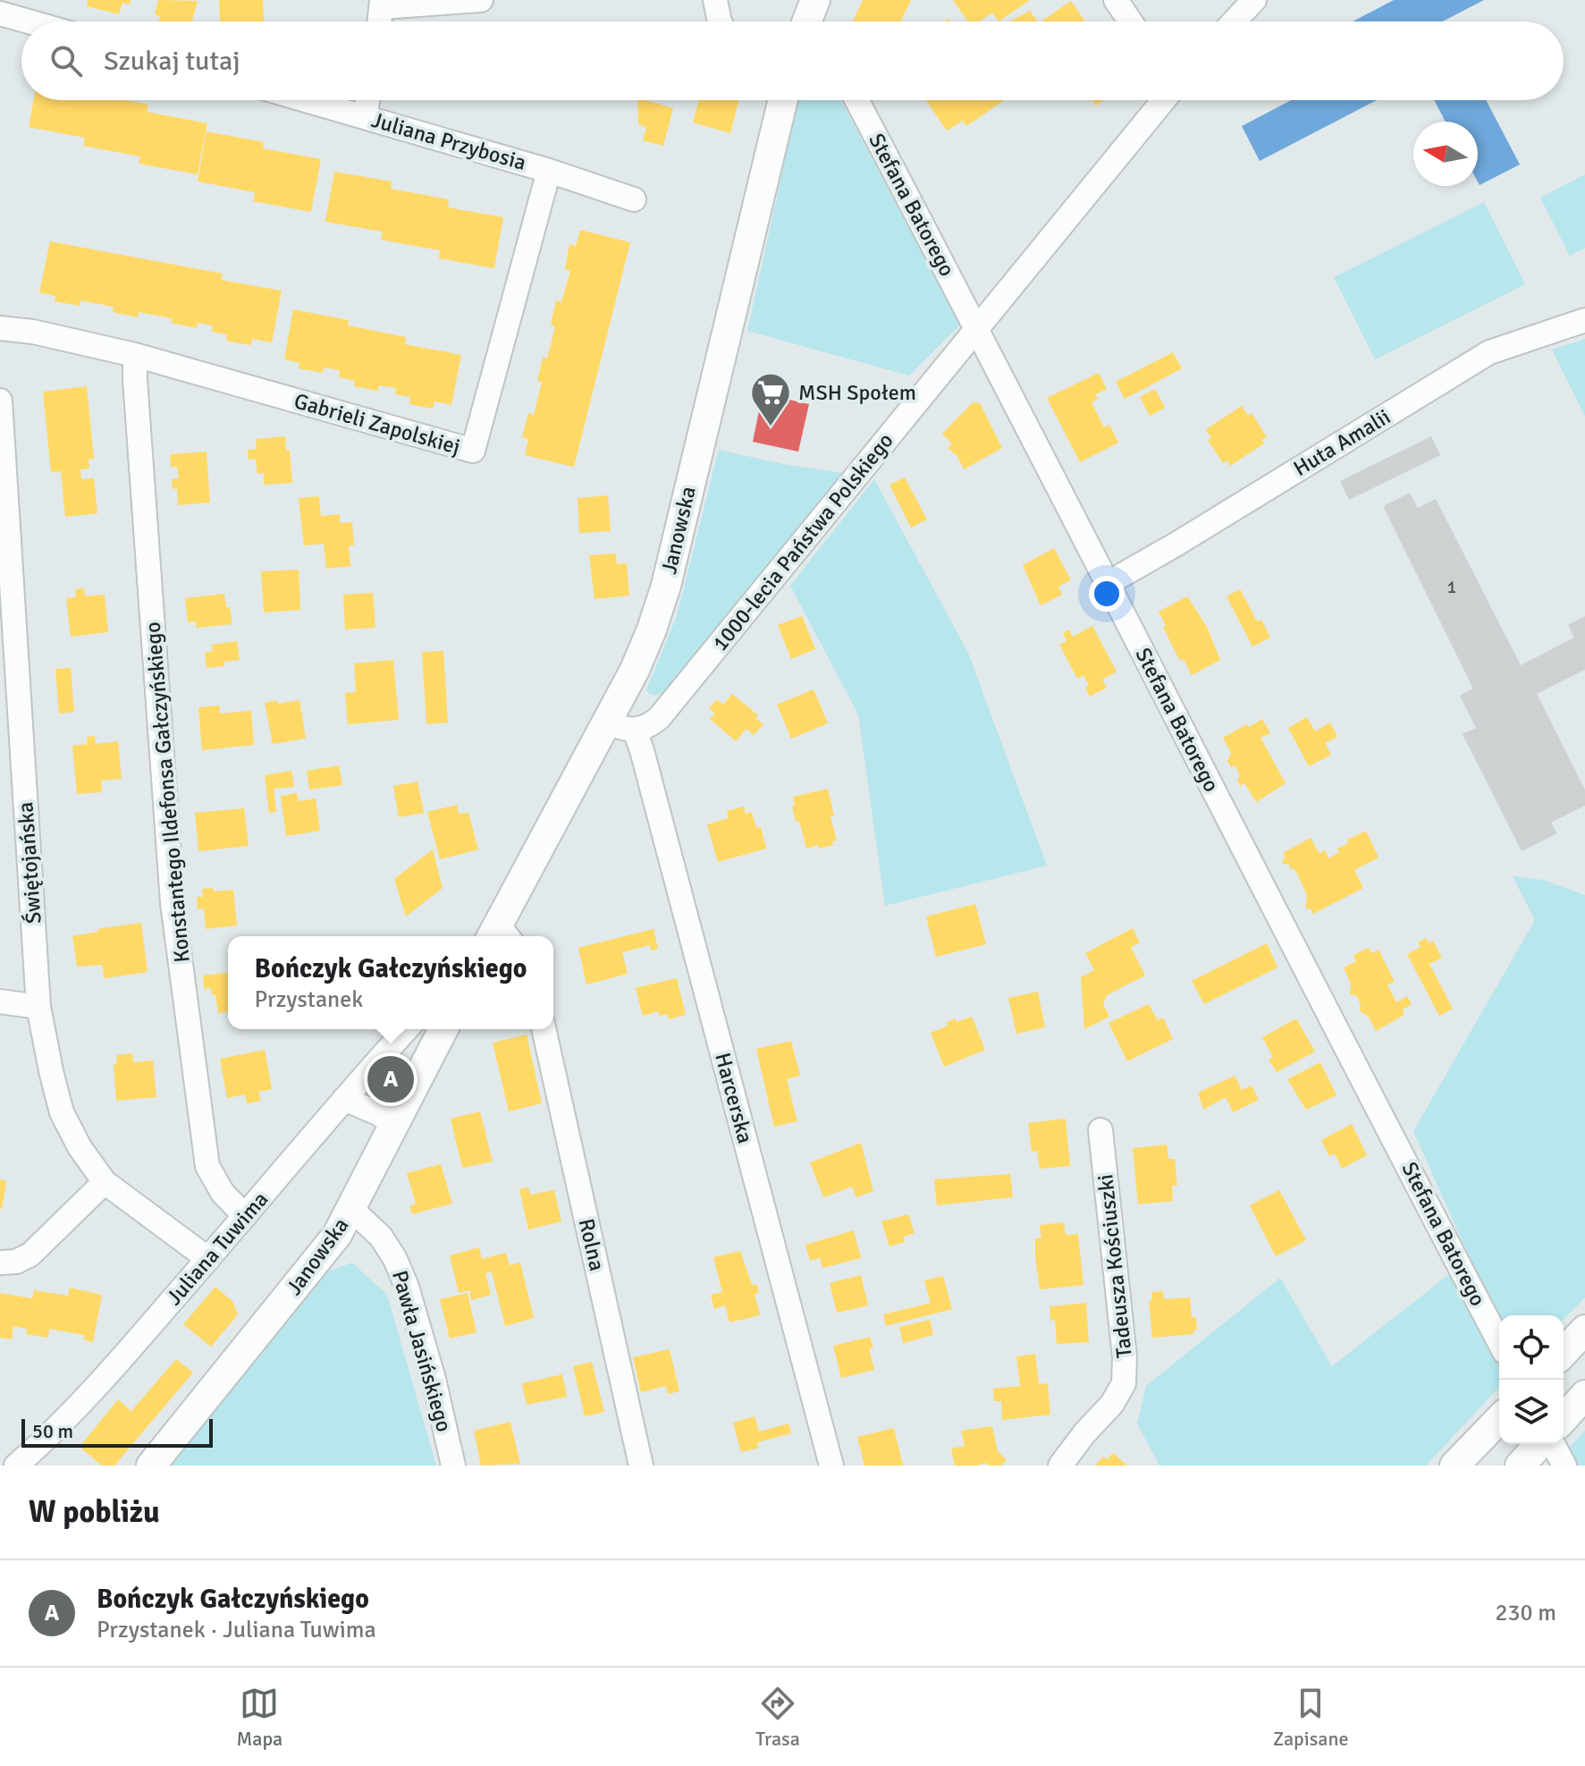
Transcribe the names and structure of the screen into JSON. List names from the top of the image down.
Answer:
{
  "streets": {
    "street": [
      "Juliana Przybosia",
      "Stefana Batorego",
      "Gabrieli Zapolskiej",
      "Huta Amalii",
      "Janowska",
      "1000-lecia Państwa Polskiego",
      "Konstantego Ildefonsa Gałczyńskiego",
      "Świętojańska",
      "Harcerska",
      "Rolna",
      "Juliana Tuwima",
      "Tadeusza Kościuszki",
      "Pawła Jasińskiego"
    ]
  },
  "crossings": [
    ["Juliana Przybosia", "Gabrieli Zapolskiej"],
    ["Stefana Batorego", "Huta Amalii"],
    ["Stefana Batorego", "1000-lecia Państwa Polskiego"],
    ["Gabrieli Zapolskiej", "Konstantego Ildefonsa Gałczyńskiego"],
    ["Janowska", "Pawła Jasińskiego"],
    ["1000-lecia Państwa Polskiego", "Harcerska"],
    ["Konstantego Ildefonsa Gałczyńskiego", "Juliana Tuwima"],
    ["Świętojańska", "Juliana Tuwima"]
  ],
  "places": {
    "supermarket": ["MSH Społem"]
  },
  "house_numbers": ["1"],
  "scale_bar": "50 m",
  "north": "left",
  "page": {
    "search": "Szukaj tutaj",
    "popup": ["Bończyk Gałczyńskiego", "Przystanek"],
    "pins": "A",
    "scale": "50 m",
    "heading": "W pobliżu",
    "list": [
      {
        "mark": "A",
        "name": "Bończyk Gałczyńskiego",
        "note": "Przystanek · Juliana Tuwima",
        "value": "230 m"
      }
    ],
    "nav": ["Mapa", "Trasa", "Zapisane"]
  }
}
